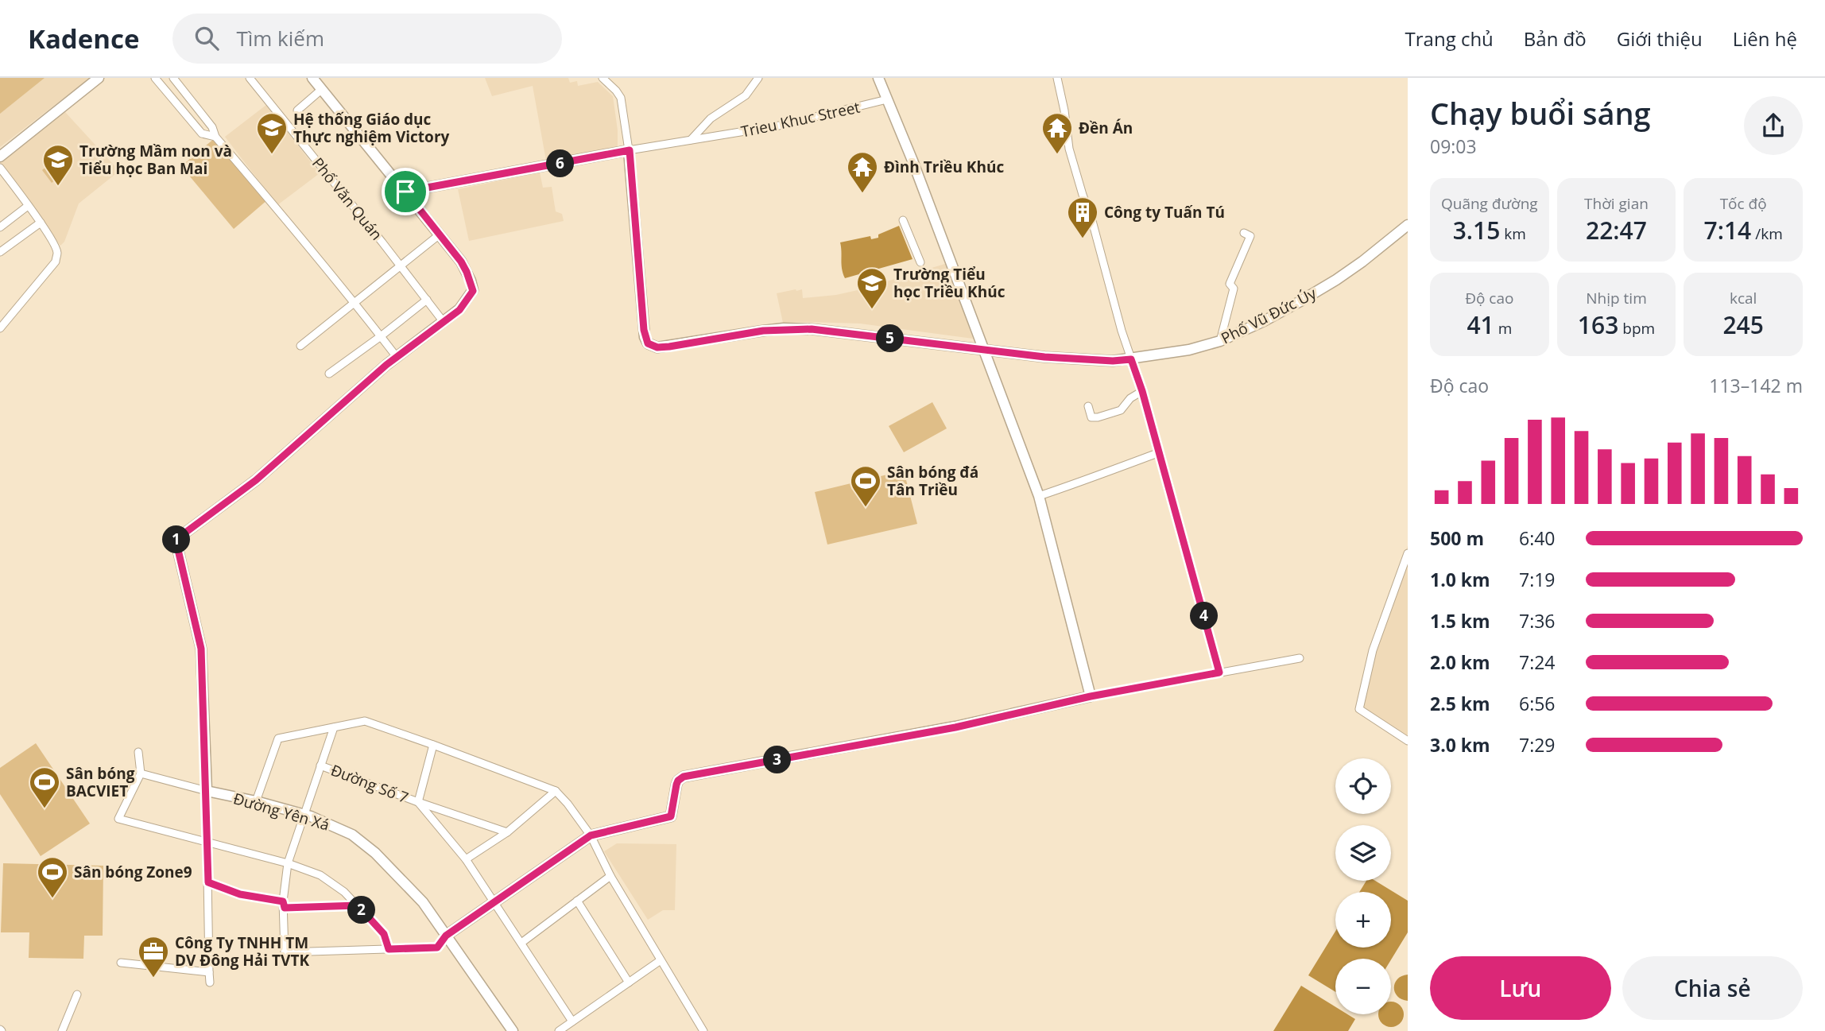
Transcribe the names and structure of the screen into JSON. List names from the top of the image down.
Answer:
{
  "streets": {
    "street": [
      "Trieu Khuc Street",
      "Phố Văn Quán",
      "Phố Vũ Đức Úy",
      "Đường Số 7",
      "Đường Yên Xá"
    ]
  },
  "crossings": [
    ["Trieu Khuc Street", "Phố Vũ Đức Úy"]
  ],
  "places": {
    "school or university": ["Hệ thống Giáo dục Thực nghiệm Victory", "Trường Mầm non và Tiểu học Ban Mai", "Trường Tiểu học Triều Khúc"],
    "temple": ["Đền Án", "Đình Triều Khúc"],
    "building": ["Công ty Tuấn Tú"],
    "sports": ["Sân bóng đá Tân Triều", "Sân bóng BACVIET", "Sân bóng Zone9"],
    "office": ["Công Ty TNHH TM DV Đông Hải TVTK"]
  },
  "page": {
    "header": "Kadence",
    "search": "Tìm kiếm",
    "nav": [
      "Trang chủ",
      "Bản đồ",
      "Giới thiệu",
      "Liên hệ"
    ],
    "heading": ["Chạy buổi sáng", "09:03"],
    "pins": [
      "6",
      "5",
      "1",
      "4",
      "3",
      "2"
    ],
    "stats": [
      ["Quãng đường", "3.15 km"],
      ["Thời gian", "22:47"],
      ["Tốc độ", "7:14 /km"],
      ["Độ cao", "41 m"],
      ["Nhịp tim", "163 bpm"],
      ["kcal", "245"]
    ],
    "chart": ["Độ cao", "113–142 m"],
    "list": [
      {
        "name": "500 m",
        "note": "6:40"
      },
      {
        "name": "1.0 km",
        "note": "7:19"
      },
      {
        "name": "1.5 km",
        "note": "7:36"
      },
      {
        "name": "2.0 km",
        "note": "7:24"
      },
      {
        "name": "2.5 km",
        "note": "6:56"
      },
      {
        "name": "3.0 km",
        "note": "7:29"
      }
    ],
    "map_buttons": ["+", "−"],
    "buttons": ["Lưu", "Chia sẻ"]
  }
}
